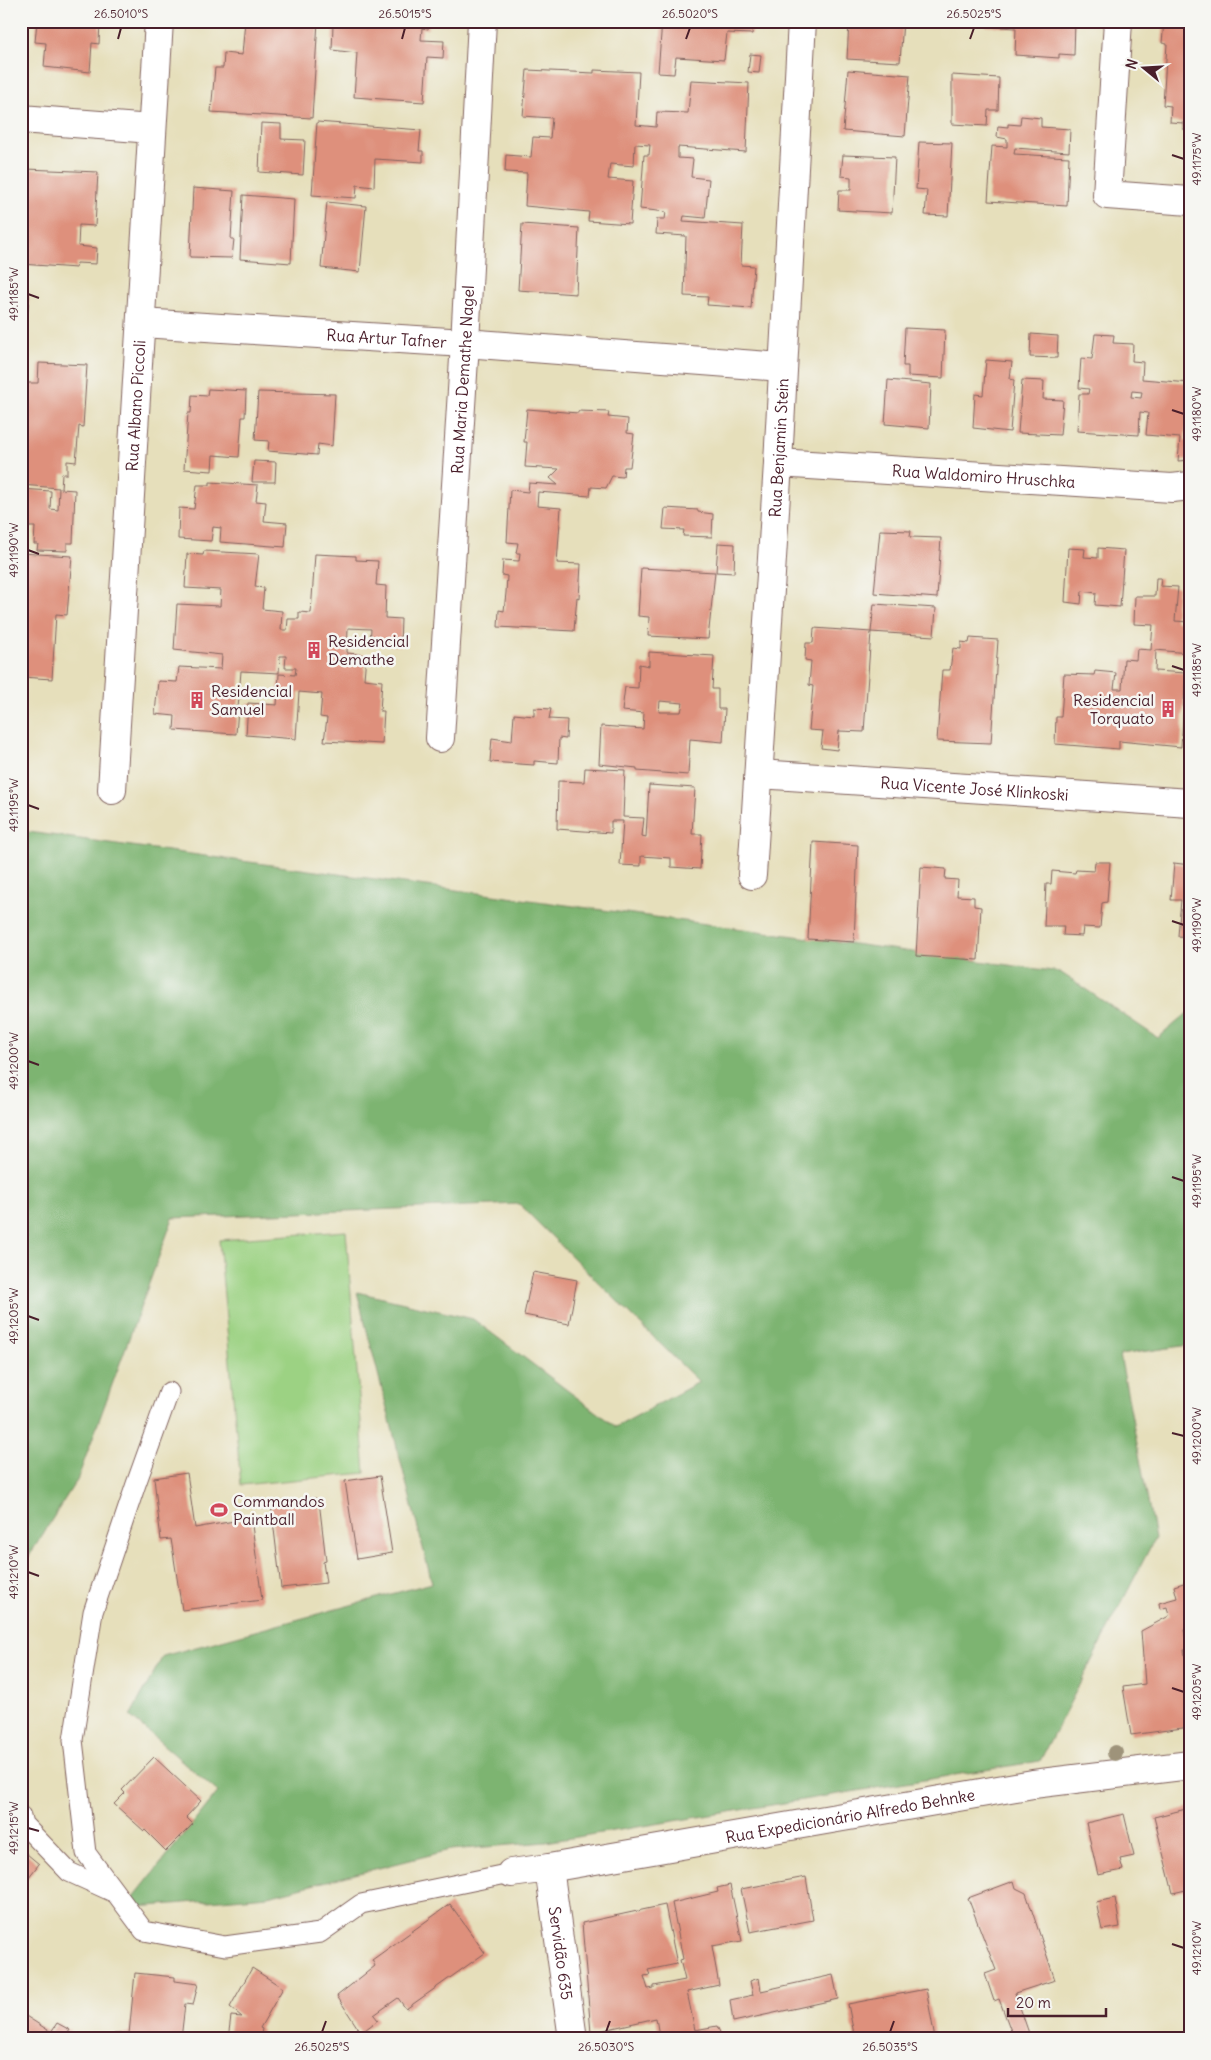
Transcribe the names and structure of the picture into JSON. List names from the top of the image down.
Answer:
{
  "streets": {
    "street": [
      "Rua Artur Tafner",
      "Rua Maria Demathe Nagel",
      "Rua Albano Piccoli",
      "Rua Benjamin Stein",
      "Rua Waldomiro Hruschka",
      "Rua Vicente José Klinkoski",
      "Rua Expedicionário Alfredo Behnke",
      "Servidão 635"
    ]
  },
  "crossings": [
    ["Rua Artur Tafner", "Rua Maria Demathe Nagel"],
    ["Rua Artur Tafner", "Rua Albano Piccoli"],
    ["Rua Artur Tafner", "Rua Benjamin Stein"],
    ["Rua Benjamin Stein", "Rua Waldomiro Hruschka"],
    ["Rua Benjamin Stein", "Rua Vicente José Klinkoski"],
    ["Rua Expedicionário Alfredo Behnke", "Servidão 635"]
  ],
  "places": {
    "building": ["Residencial Demathe", "Residencial Samuel", "Residencial Torquato"],
    "sports": ["Commandos Paintball"]
  },
  "scale_bar": "20 m",
  "north": "left",
  "coordinates": [
    "26.5010°S",
    "26.5015°S",
    "26.5020°S",
    "26.5025°S",
    "49.1175°W",
    "49.1185°W",
    "49.1180°W",
    "49.1190°W",
    "49.1195°W",
    "49.1200°W",
    "49.1205°W",
    "49.1210°W",
    "49.1215°W",
    "26.5030°S",
    "26.5035°S"
  ]
}
